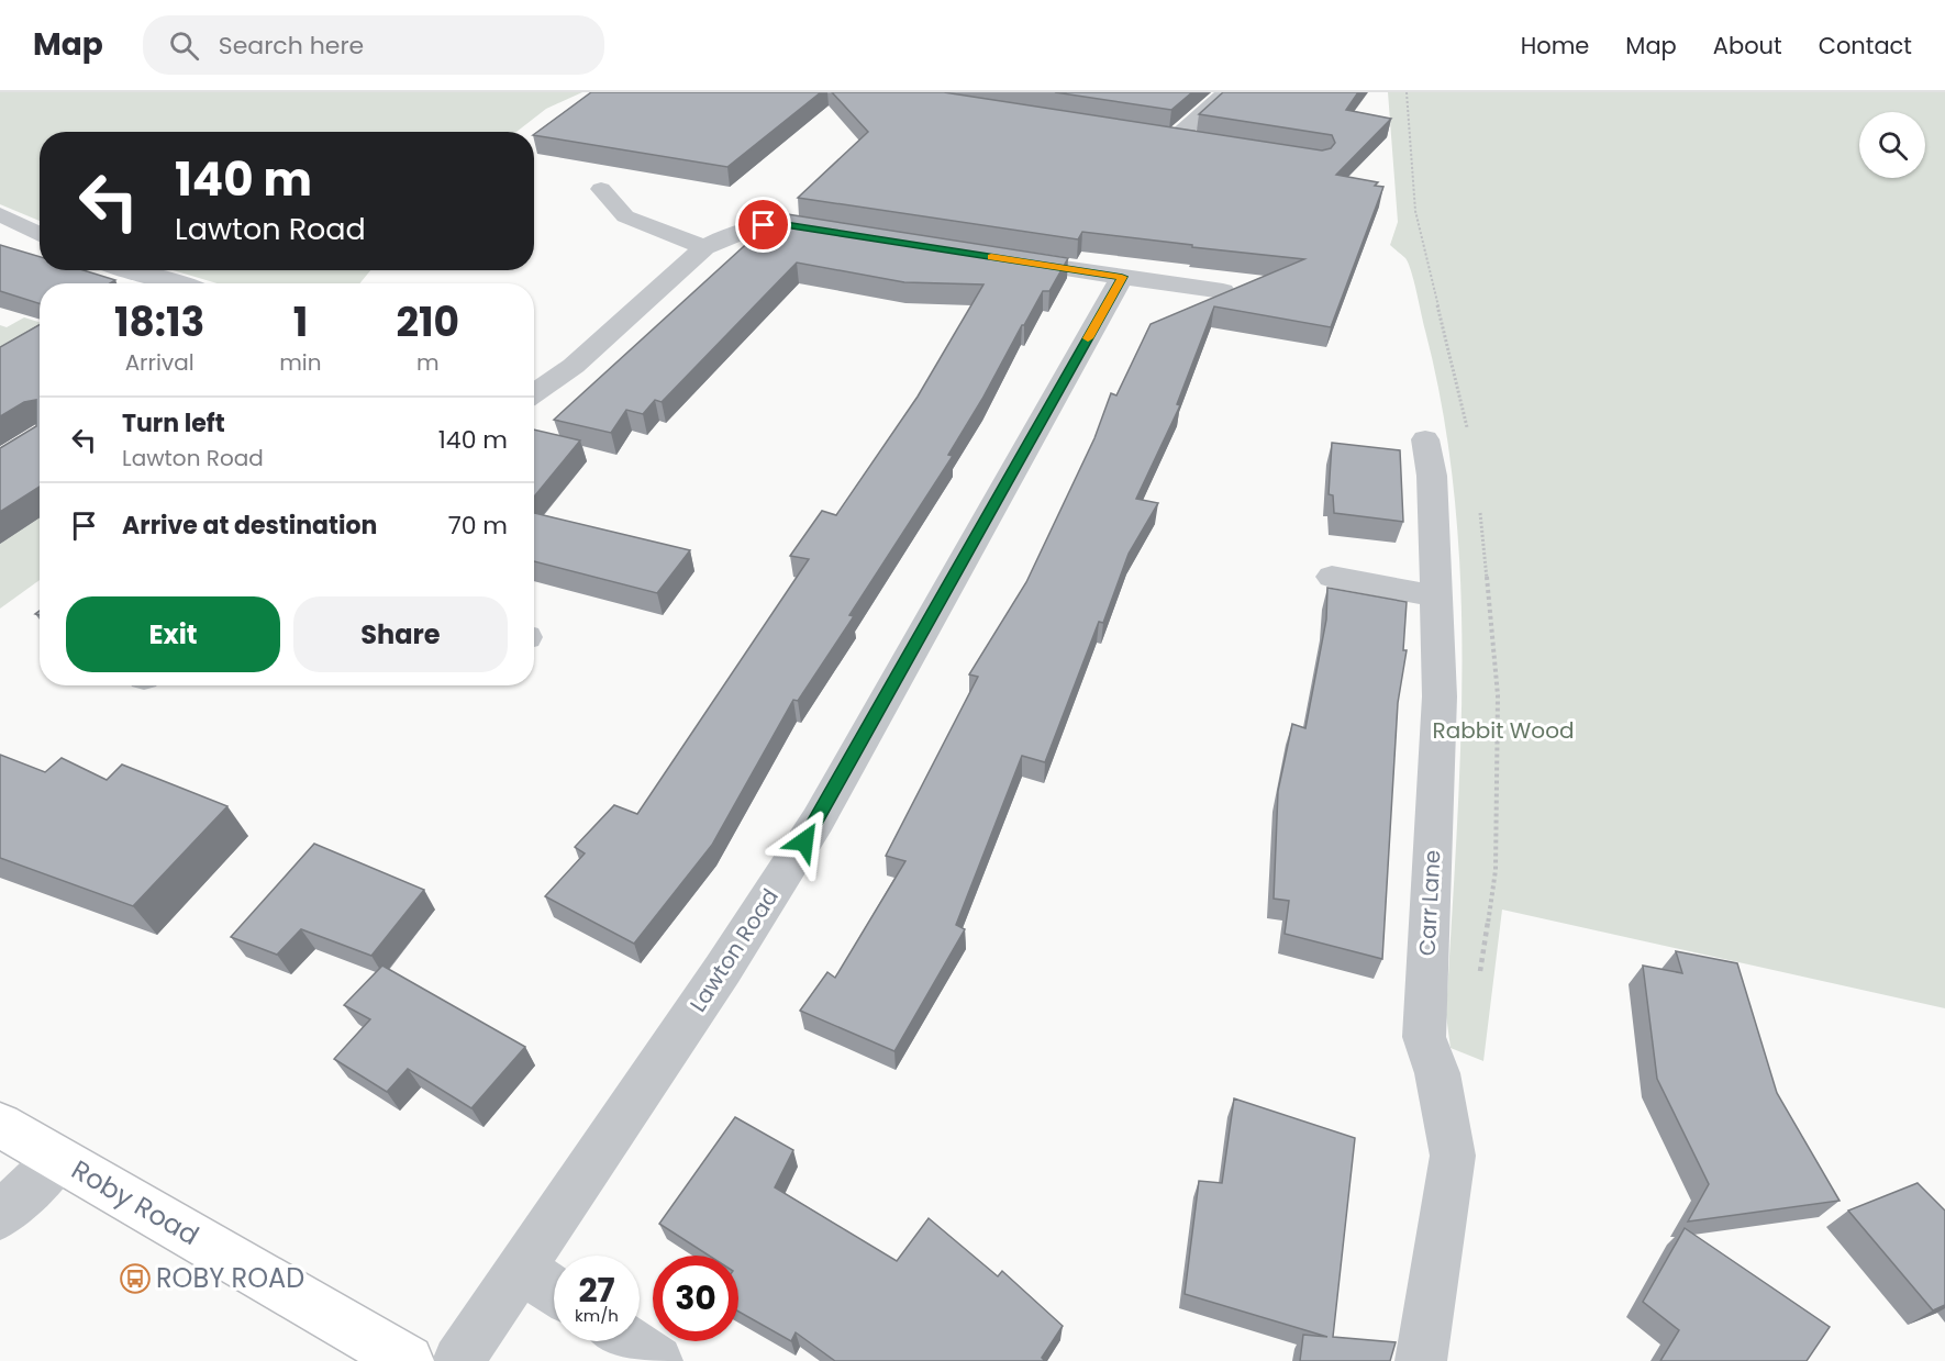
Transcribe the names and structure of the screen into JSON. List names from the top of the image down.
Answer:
{
  "streets": {
    "main road": ["Roby Road"],
    "street": ["Carr Lane", "Lawton Road"]
  },
  "parks": ["Rabbit Wood"],
  "places": {
    "bus stop": ["ROBY ROAD"]
  },
  "page": {
    "header": "Map",
    "search": "Search here",
    "nav": [
      "Home",
      "Map",
      "About",
      "Contact"
    ],
    "turn": ["140 m", "Lawton Road"],
    "eta": [
      "18:13",
      "Arrival",
      "1",
      "min",
      "210",
      "m"
    ],
    "list": [
      {
        "name": "Turn left",
        "note": "Lawton Road",
        "value": "140 m"
      },
      {
        "name": "Arrive at destination",
        "value": "70 m"
      }
    ],
    "buttons": ["Exit", "Share"],
    "speed": "27 km/h",
    "limit": "30"
  }
}
